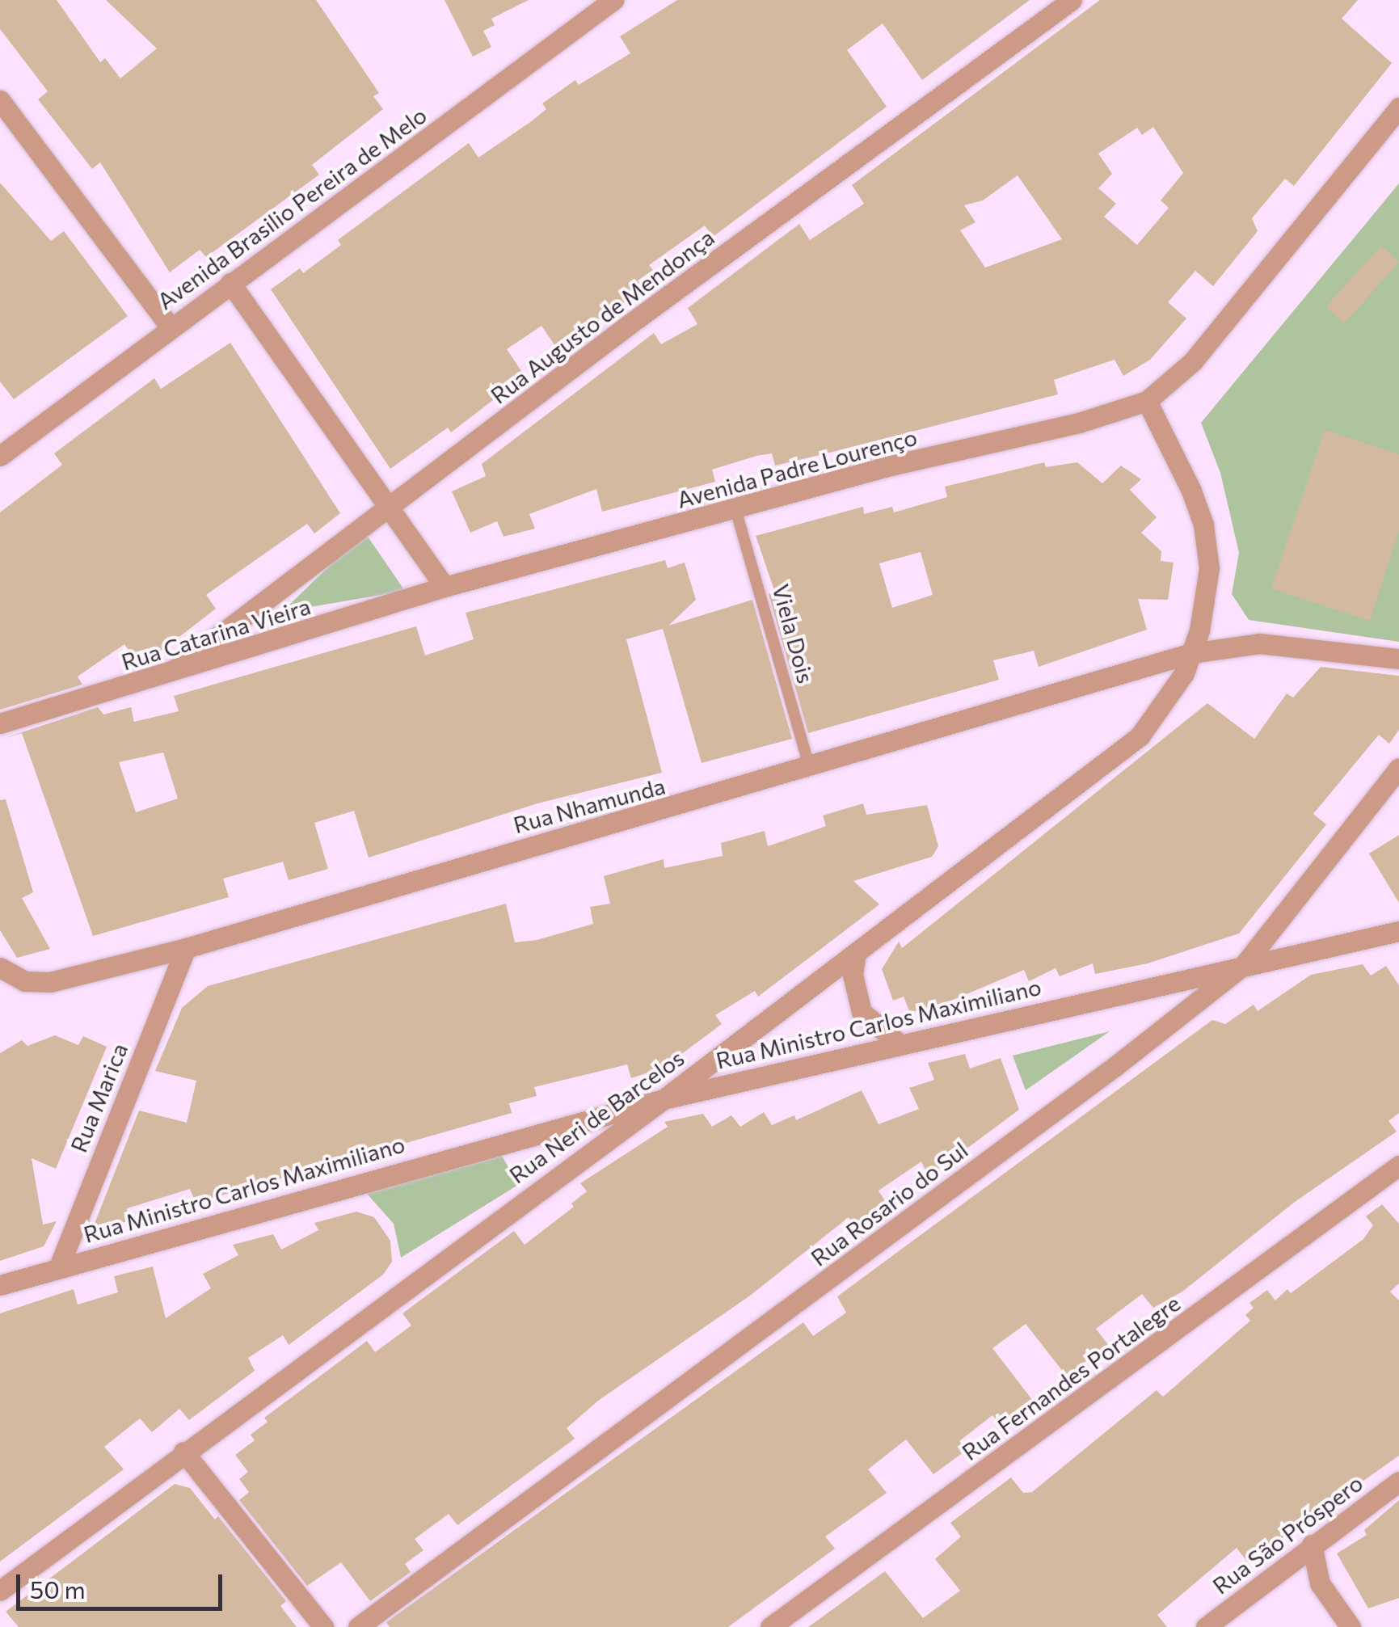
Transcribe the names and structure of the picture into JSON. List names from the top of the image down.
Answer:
{
  "streets": {
    "street": [
      "Avenida Brasilio Pereira de Melo",
      "Rua Augusto de Mendonça",
      "Avenida Padre Lourenço",
      "Rua Catarina Vieira",
      "Rua Nhamunda",
      "Rua Ministro Carlos Maximiliano",
      "Rua Marica",
      "Rua Neri de Barcelos",
      "Rua Rosario do Sul",
      "Rua Fernandes Portalegre",
      "Rua São Próspero"
    ],
    "lane": ["Viela Dois"]
  },
  "crossings": [
    ["Rua Augusto de Mendonça", "Rua Catarina Vieira"],
    ["Avenida Padre Lourenço", "Rua Catarina Vieira"],
    ["Avenida Padre Lourenço", "Viela Dois"],
    ["Viela Dois", "Rua Nhamunda"],
    ["Rua Nhamunda", "Rua Marica"],
    ["Rua Nhamunda", "Rua Neri de Barcelos"],
    ["Rua Ministro Carlos Maximiliano", "Rua Marica"],
    ["Rua Ministro Carlos Maximiliano", "Rua Neri de Barcelos"],
    ["Rua Ministro Carlos Maximiliano", "Rua Rosario do Sul"]
  ],
  "scale_bar": "50 m"
}
